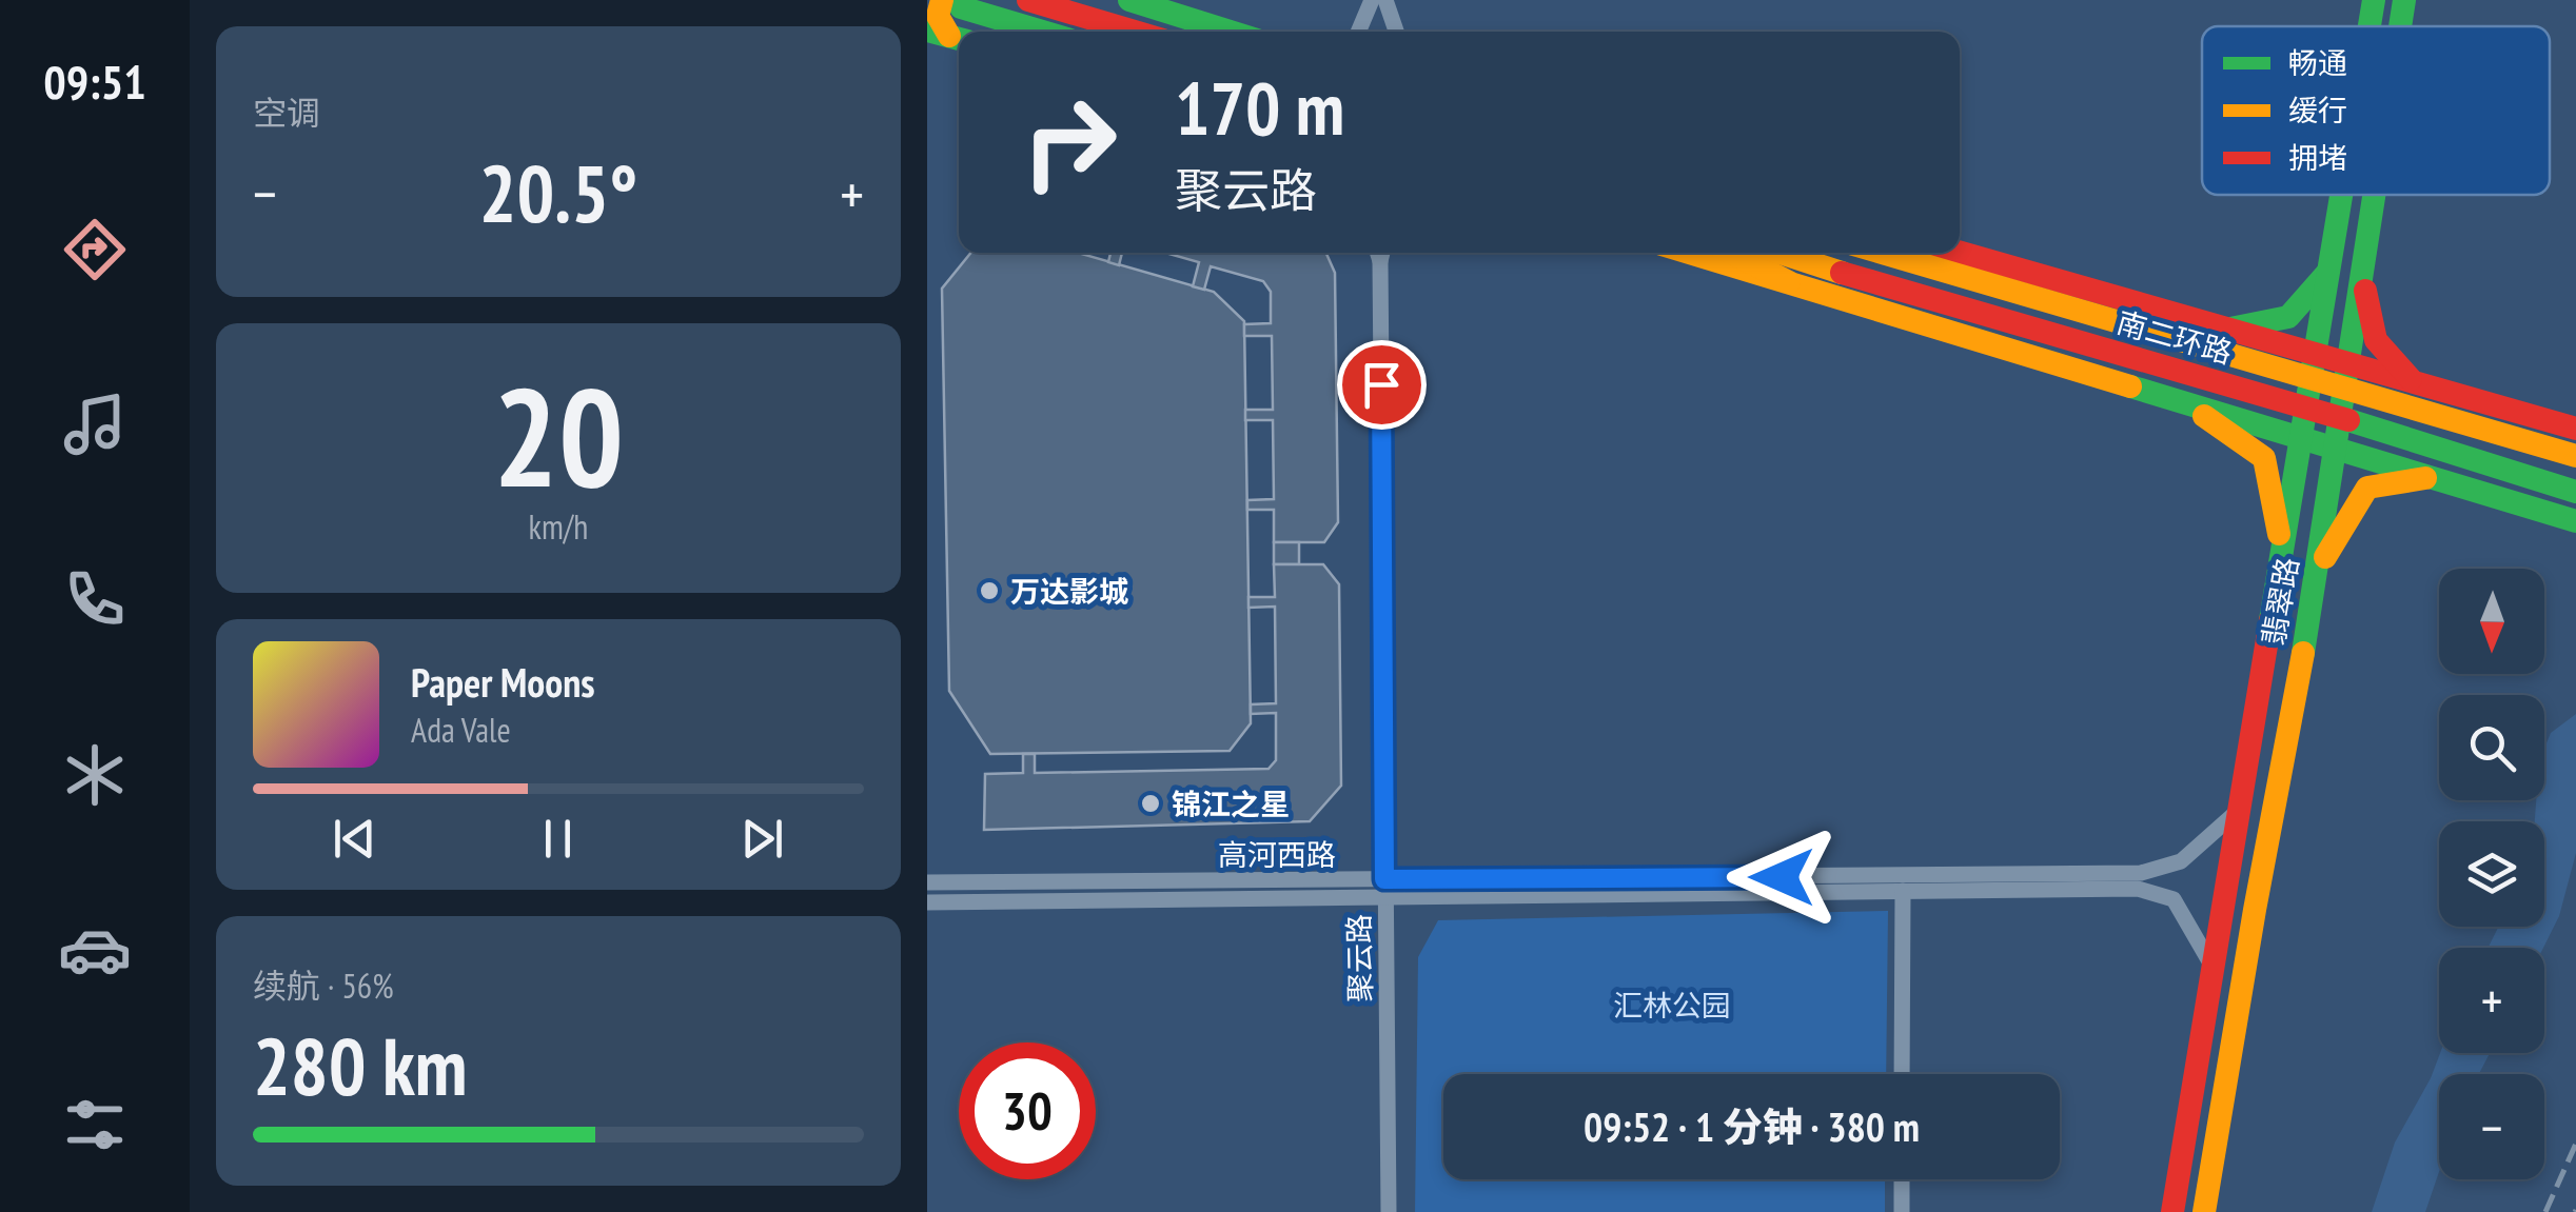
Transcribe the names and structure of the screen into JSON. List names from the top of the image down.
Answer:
{
  "streets": {
    "main road": ["南二环路", "翡翠路"],
    "street": ["高河西路", "聚云路"]
  },
  "crossings": [
    ["翡翠路", "高河西路"],
    ["高河西路", "聚云路"]
  ],
  "parks": ["汇林公园"],
  "places": ["万达影城", "锦江之星"],
  "legend": ["畅通", "缓行", "拥堵"],
  "north": "bottom",
  "page": {
    "tabs": "09:51",
    "tile": [
      "空调",
      ["20", "km/h"],
      ["续航 · 56%", "280 km"]
    ],
    "turn": ["170 m", "聚云路"],
    "heat": ["−", "20.5°", "+"],
    "map_buttons": ["+", "−"],
    "song": ["Paper Moons", "Ada Vale"],
    "limit": "30",
    "trip": "09:52 · 1 分钟 · 380 m"
  }
}
